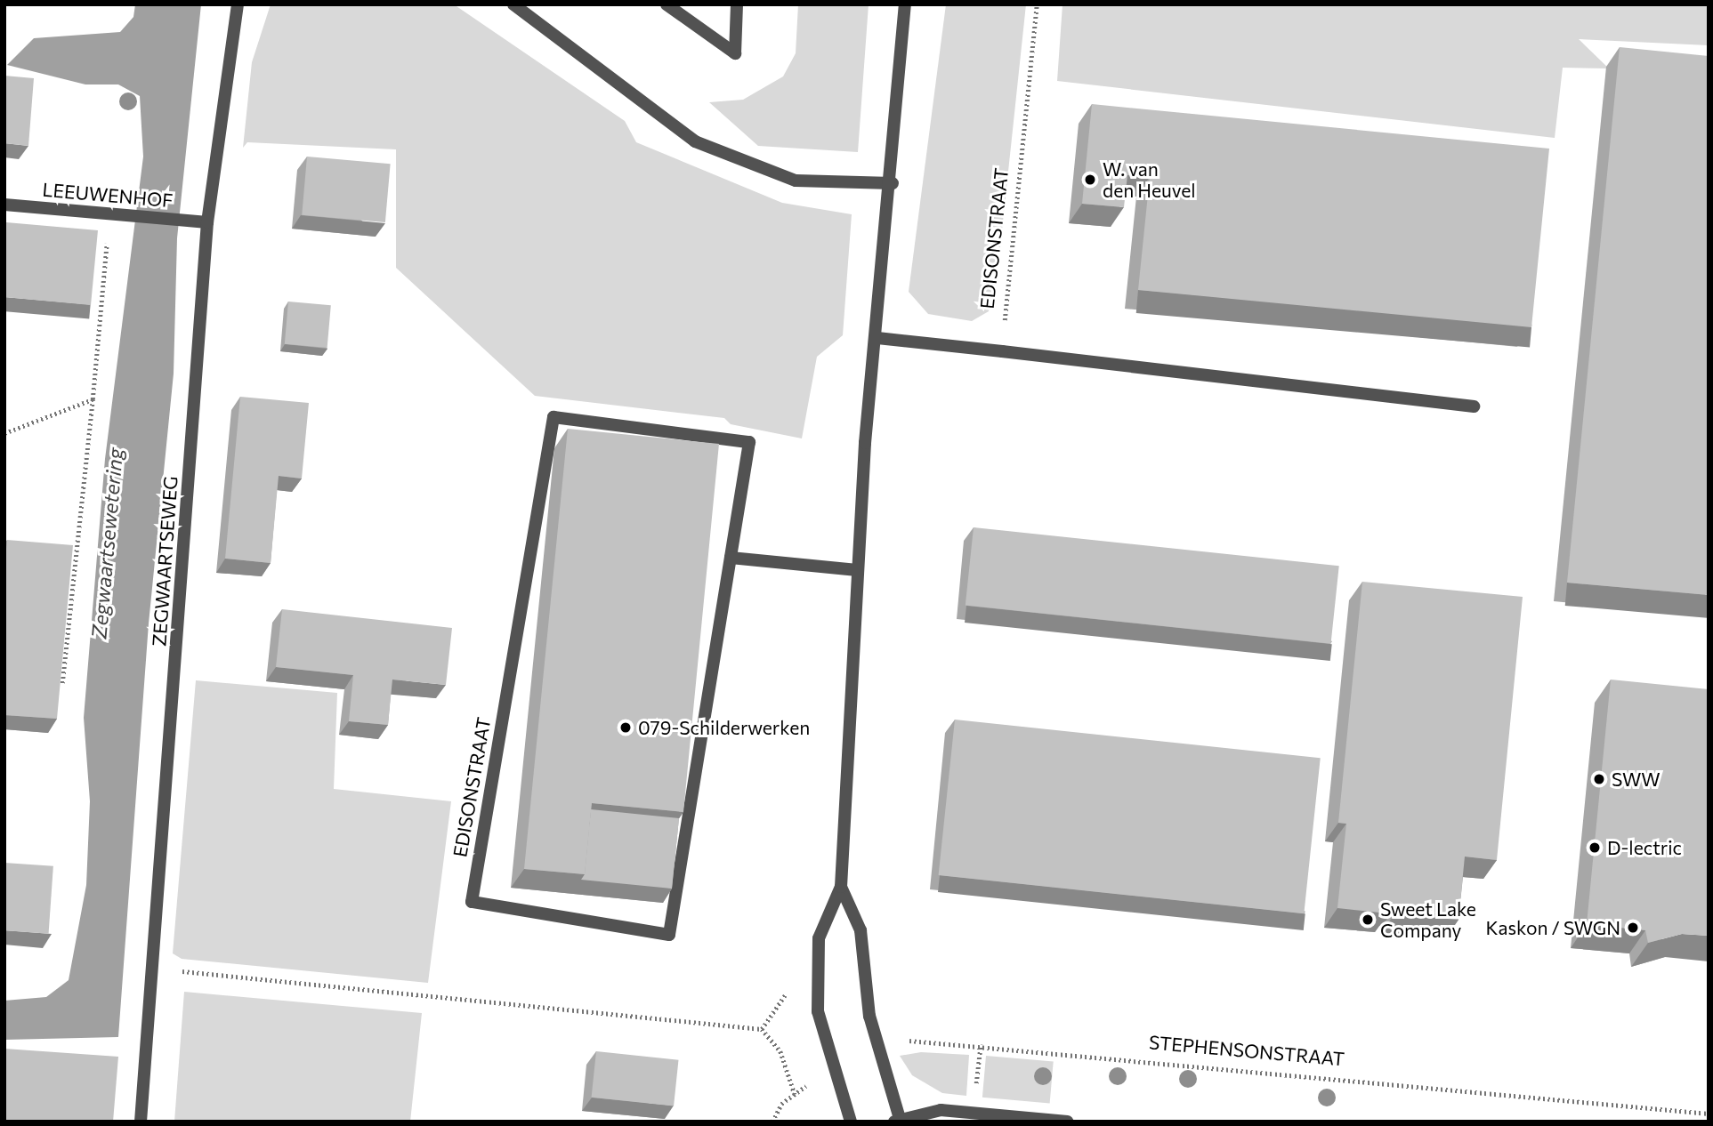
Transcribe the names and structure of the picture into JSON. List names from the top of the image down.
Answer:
{
  "streets": {
    "street": ["LEEUWENHOF", "EDISONSTRAAT", "ZEGWAARTSEWEG"],
    "path": ["STEPHENSONSTRAAT"]
  },
  "crossings": [
    ["LEEUWENHOF", "ZEGWAARTSEWEG"]
  ],
  "water": ["Zegwaartsewetering"],
  "places": [
    "W. van den Heuvel",
    "079-Schilderwerken",
    "SWW",
    "D-lectric",
    "Sweet Lake Company",
    "Kaskon / SWGN"
  ]
}
